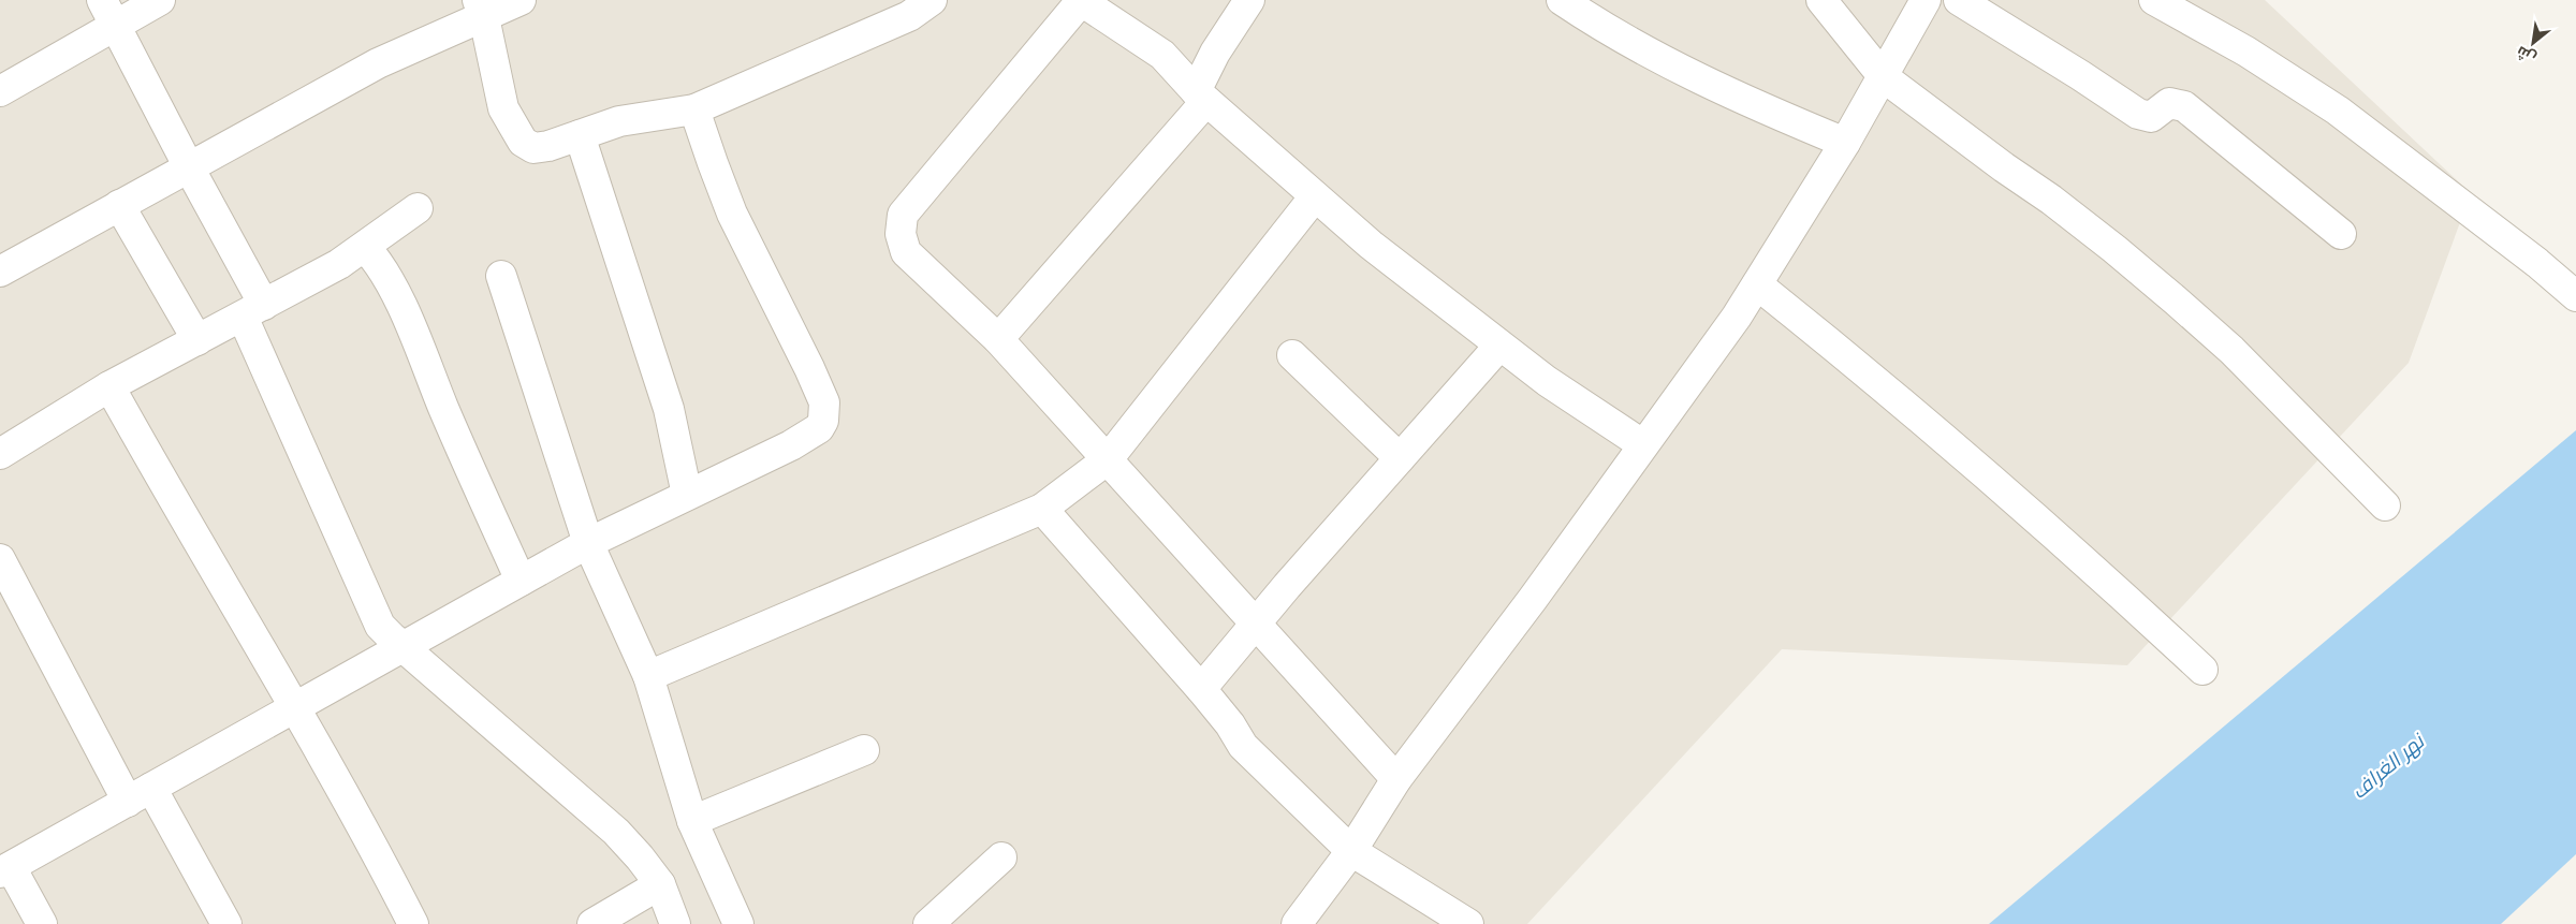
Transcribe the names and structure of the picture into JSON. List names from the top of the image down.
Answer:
{
  "water": ["نهر الغراف"],
  "north": "bottom left"
}
